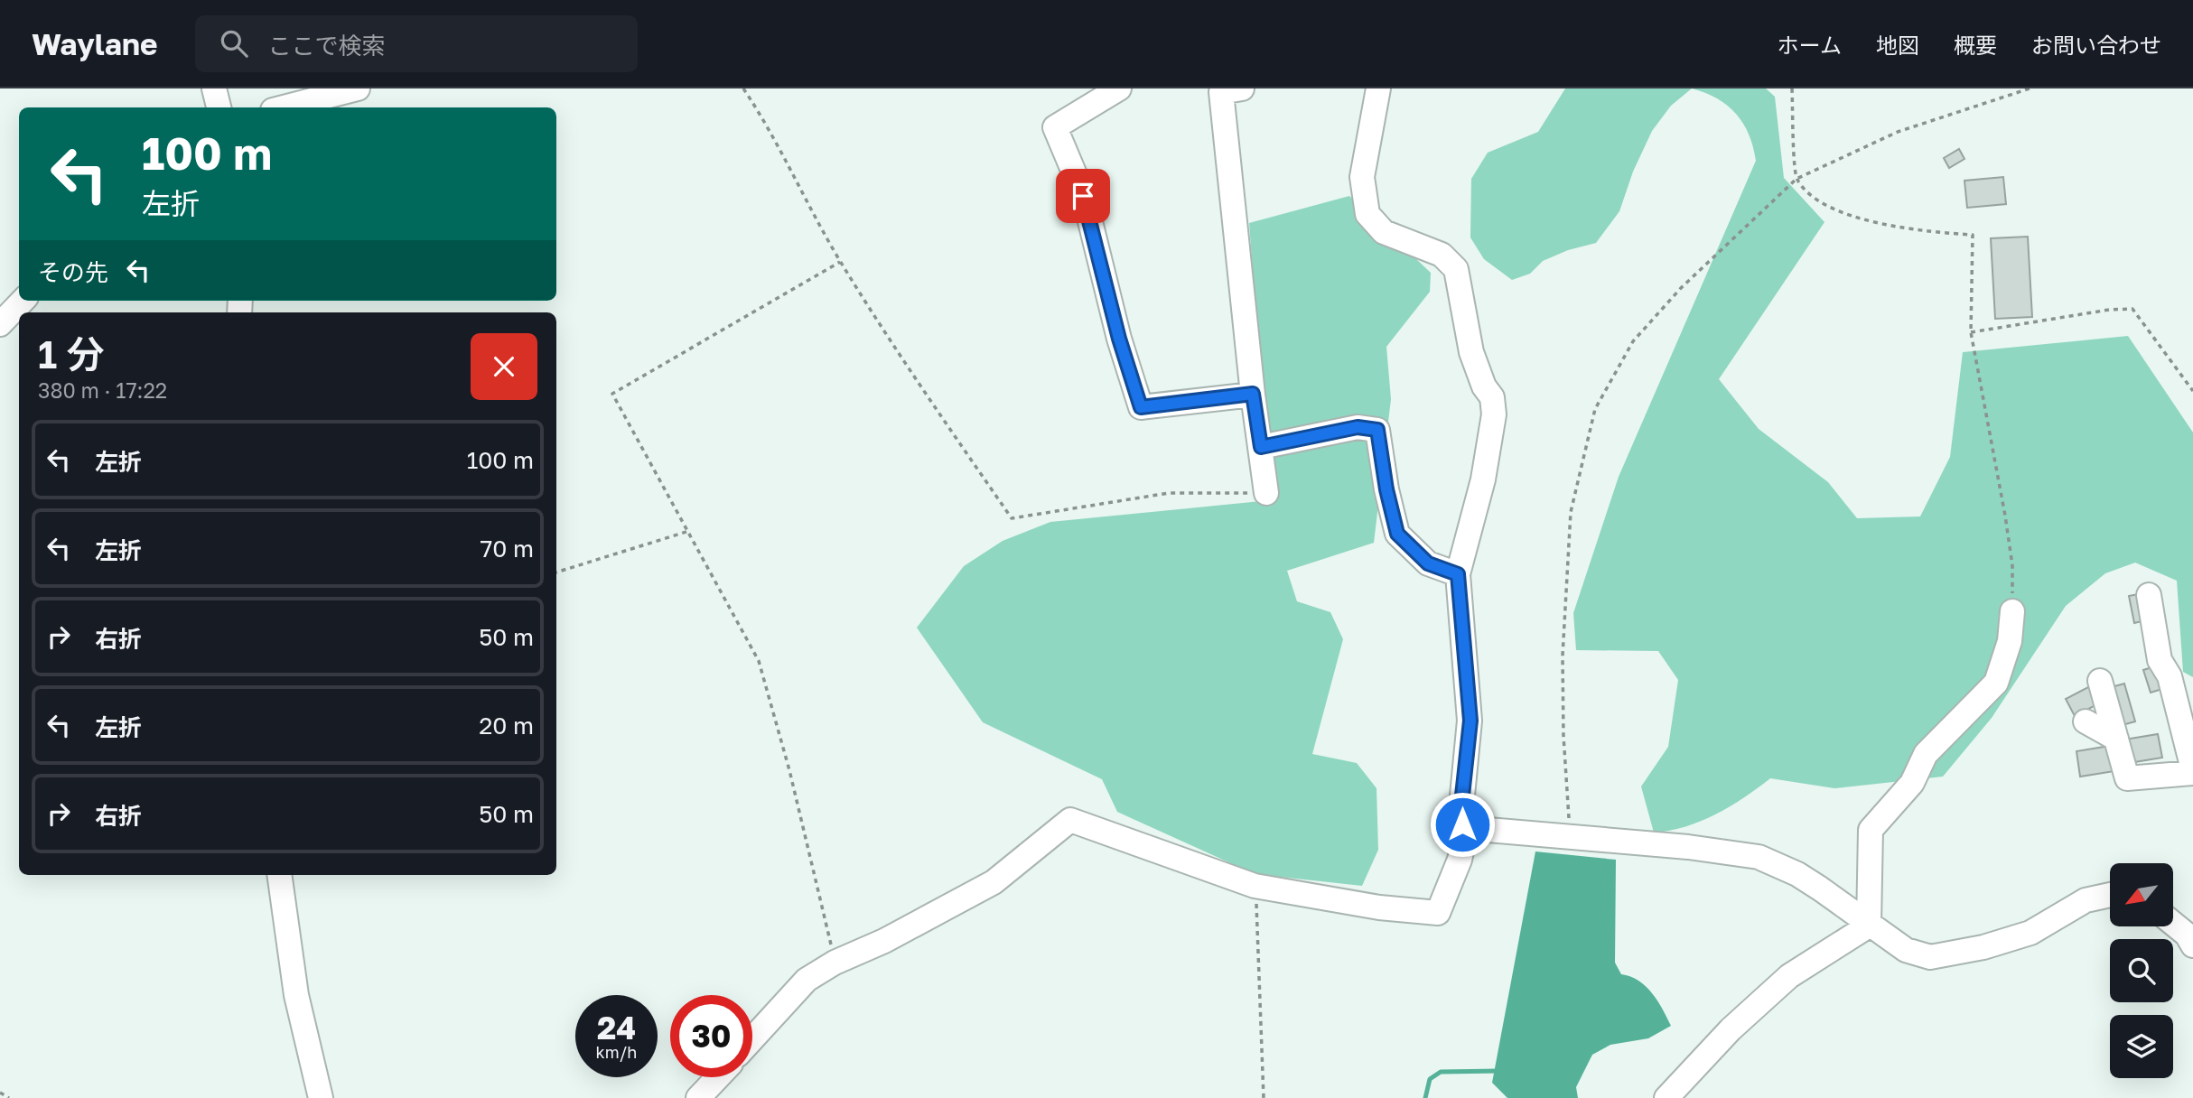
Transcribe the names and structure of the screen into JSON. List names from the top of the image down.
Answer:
{
  "north": "bottom left",
  "page": {
    "header": "Waylane",
    "search": "ここで検索",
    "nav": [
      "ホーム",
      "地図",
      "概要",
      "お問い合わせ"
    ],
    "turn": ["100 m", "左折"],
    "then": "その先",
    "heading": ["1 分", "380 m · 17:22"],
    "list": [
      {
        "name": "左折",
        "value": "100 m"
      },
      {
        "name": "左折",
        "value": "70 m"
      },
      {
        "name": "右折",
        "value": "50 m"
      },
      {
        "name": "左折",
        "value": "20 m"
      },
      {
        "name": "右折",
        "value": "50 m"
      }
    ],
    "speed": "24 km/h",
    "limit": "30"
  }
}
